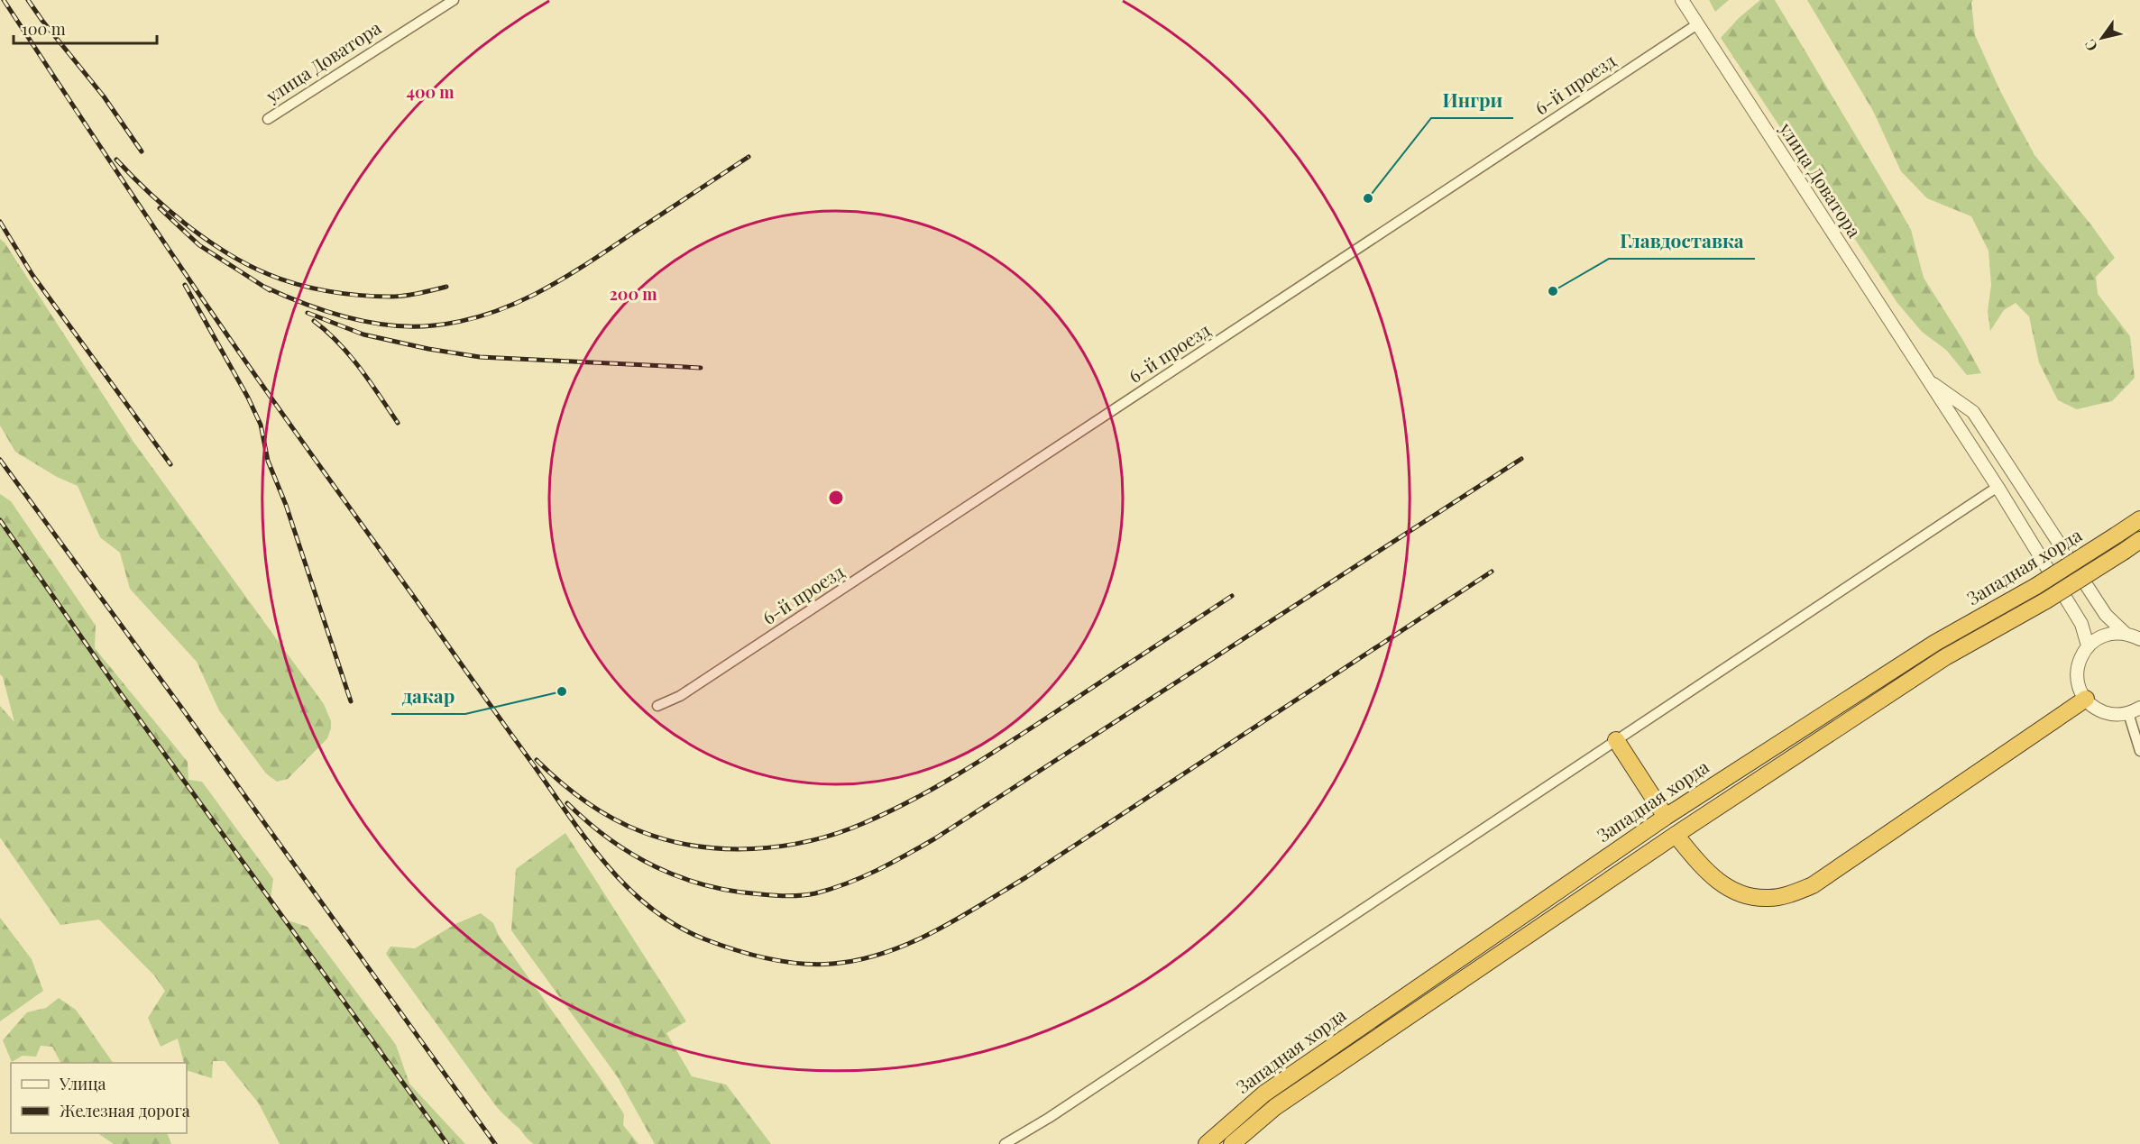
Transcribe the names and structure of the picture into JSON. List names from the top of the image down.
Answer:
{
  "streets": {
    "highway": ["Западная хорда"],
    "street": ["улица Доватора", "6-й проезд"]
  },
  "crossings": [
    ["улица Доватора", "6-й проезд"]
  ],
  "places": ["Ингри", "Главдоставка", "дакар"],
  "legend": ["Улица", "Железная дорога"],
  "scale_bar": "100 m",
  "north": "bottom left",
  "rings": ["400 m", "200 m"]
}
